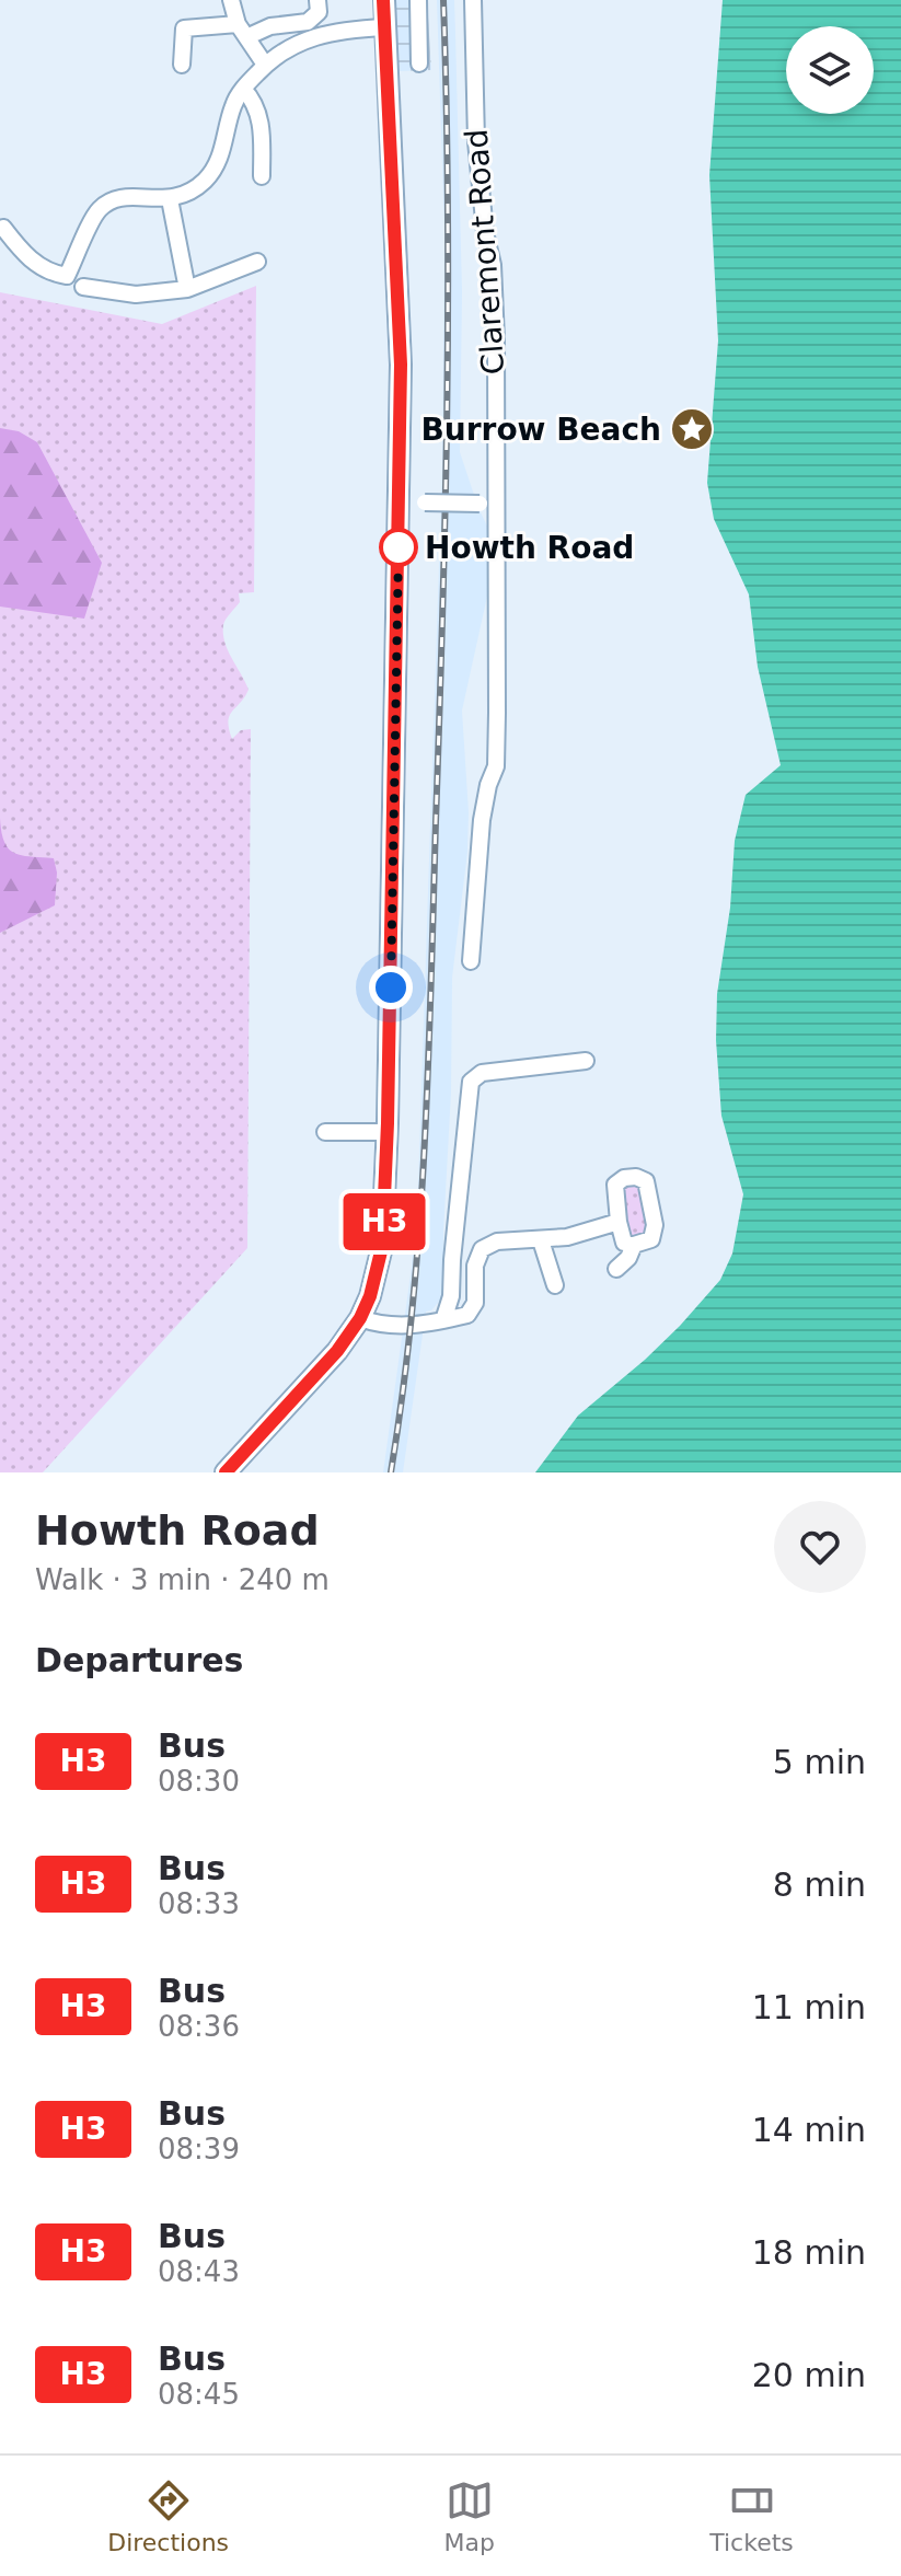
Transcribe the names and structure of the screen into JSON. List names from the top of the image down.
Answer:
{
  "streets": {
    "street": ["Claremont Road"]
  },
  "places": {
    "place": ["Burrow Beach"],
    "other": ["Howth Road"]
  },
  "lines": ["bus line H3"],
  "page": {
    "on_map": "H3",
    "heading": [
      ["Howth Road", "Walk · 3 min · 240 m"],
      "Departures"
    ],
    "list": [
      {
        "mark": "H3",
        "name": "Bus",
        "note": "08:30",
        "value": "5 min"
      },
      {
        "mark": "H3",
        "name": "Bus",
        "note": "08:33",
        "value": "8 min"
      },
      {
        "mark": "H3",
        "name": "Bus",
        "note": "08:36",
        "value": "11 min"
      },
      {
        "mark": "H3",
        "name": "Bus",
        "note": "08:39",
        "value": "14 min"
      },
      {
        "mark": "H3",
        "name": "Bus",
        "note": "08:43",
        "value": "18 min"
      },
      {
        "mark": "H3",
        "name": "Bus",
        "note": "08:45",
        "value": "20 min"
      }
    ],
    "tabs": ["Directions", "Map", "Tickets"]
  }
}
